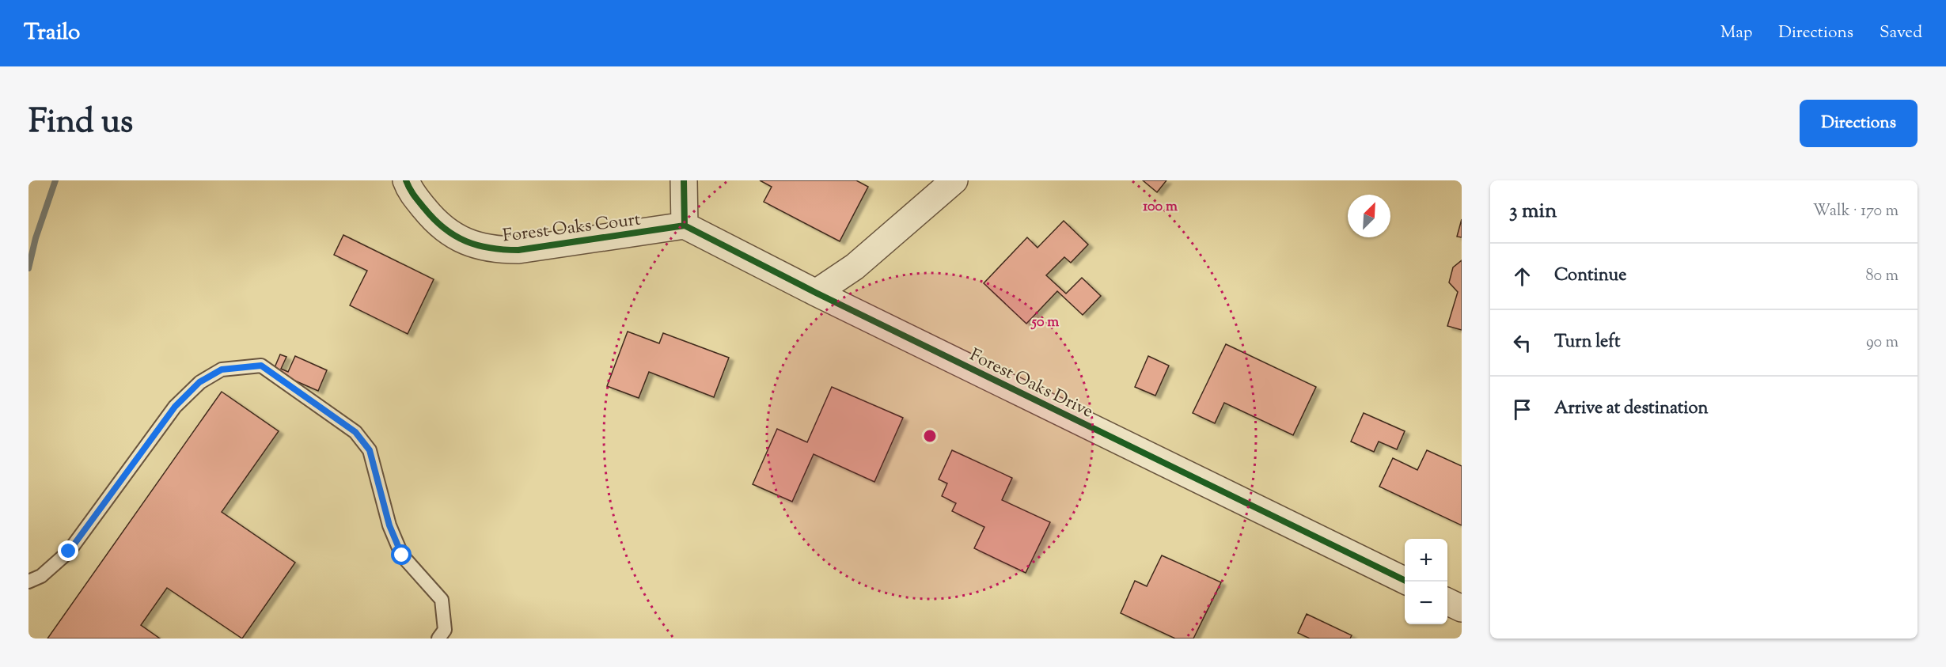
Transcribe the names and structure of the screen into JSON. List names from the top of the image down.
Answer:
{
  "streets": {
    "street": ["Forest Oaks Court", "Forest Oaks Drive"]
  },
  "crossings": [
    ["Forest Oaks Court", "Forest Oaks Drive"]
  ],
  "north": "top right",
  "page": {
    "header": "Trailo",
    "nav": ["Map", "Directions", "Saved"],
    "title": "Find us",
    "buttons": "Directions",
    "heading": ["3 min", "Walk · 170 m"],
    "list": [
      ["Continue", "80 m"],
      ["Turn left", "90 m"],
      "Arrive at destination"
    ],
    "map_buttons": ["+", "−"]
  },
  "rings": ["100 m", "50 m"]
}
